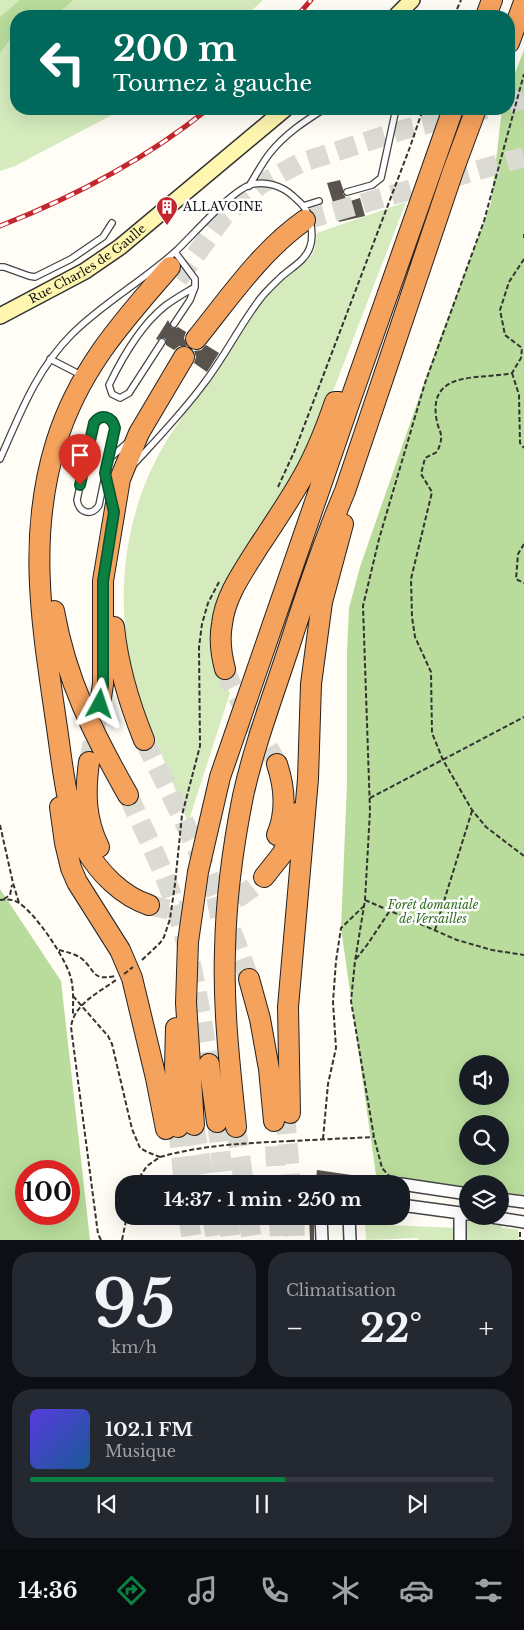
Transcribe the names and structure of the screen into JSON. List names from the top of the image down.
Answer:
{
  "streets": {
    "main road": ["Rue Charles de Gaulle"]
  },
  "parks": ["Forêt domaniale de Versailles"],
  "places": {
    "building": ["ALLAVOINE"]
  },
  "page": {
    "turn": ["200 m", "Tournez à gauche"],
    "limit": "100",
    "trip": "14:37 · 1 min · 250 m",
    "tile": [
      ["95", "km/h"],
      "Climatisation"
    ],
    "heat": ["−", "22°", "+"],
    "song": ["102.1 FM", "Musique"],
    "tabs": "14:36"
  }
}
